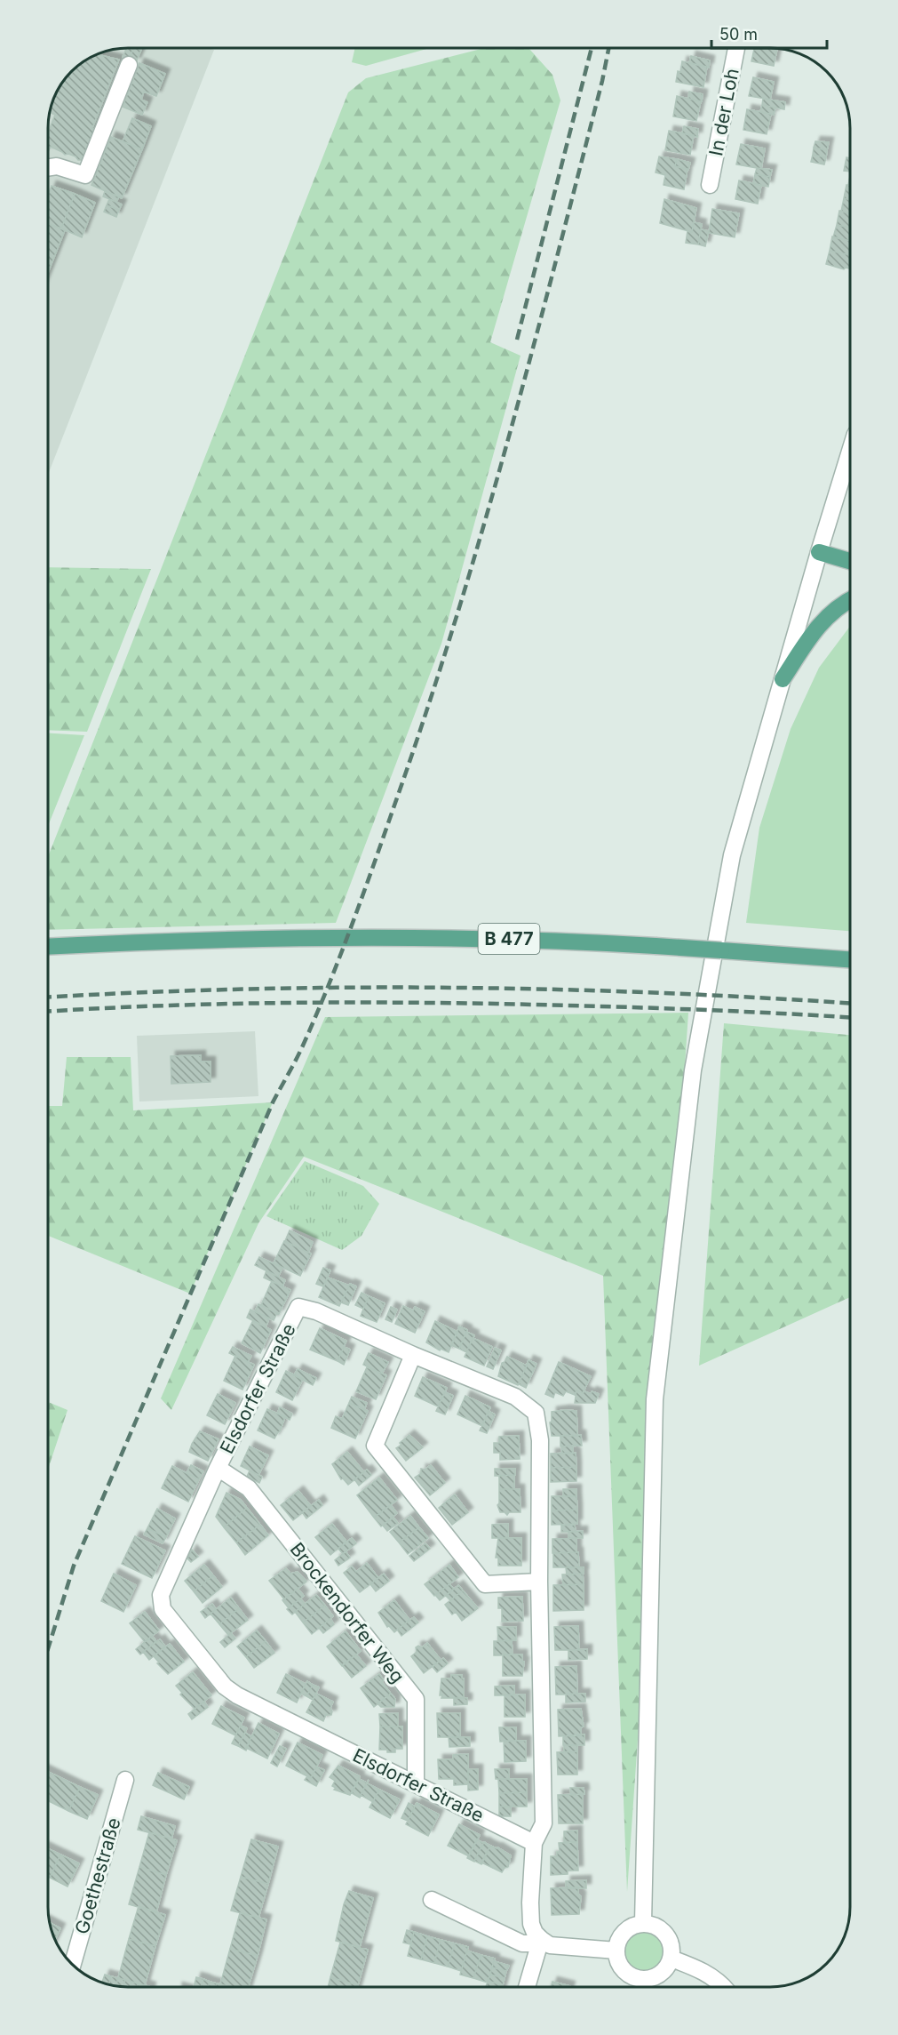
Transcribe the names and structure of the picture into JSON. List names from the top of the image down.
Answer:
{
  "streets": {
    "main road": ["B 477"],
    "street": [
      "In der Loh",
      "Elsdorfer Straße",
      "Brockendorfer Weg",
      "Goethestraße"
    ]
  },
  "crossings": [
    ["Elsdorfer Straße", "Brockendorfer Weg"]
  ],
  "scale_bar": "50 m"
}
